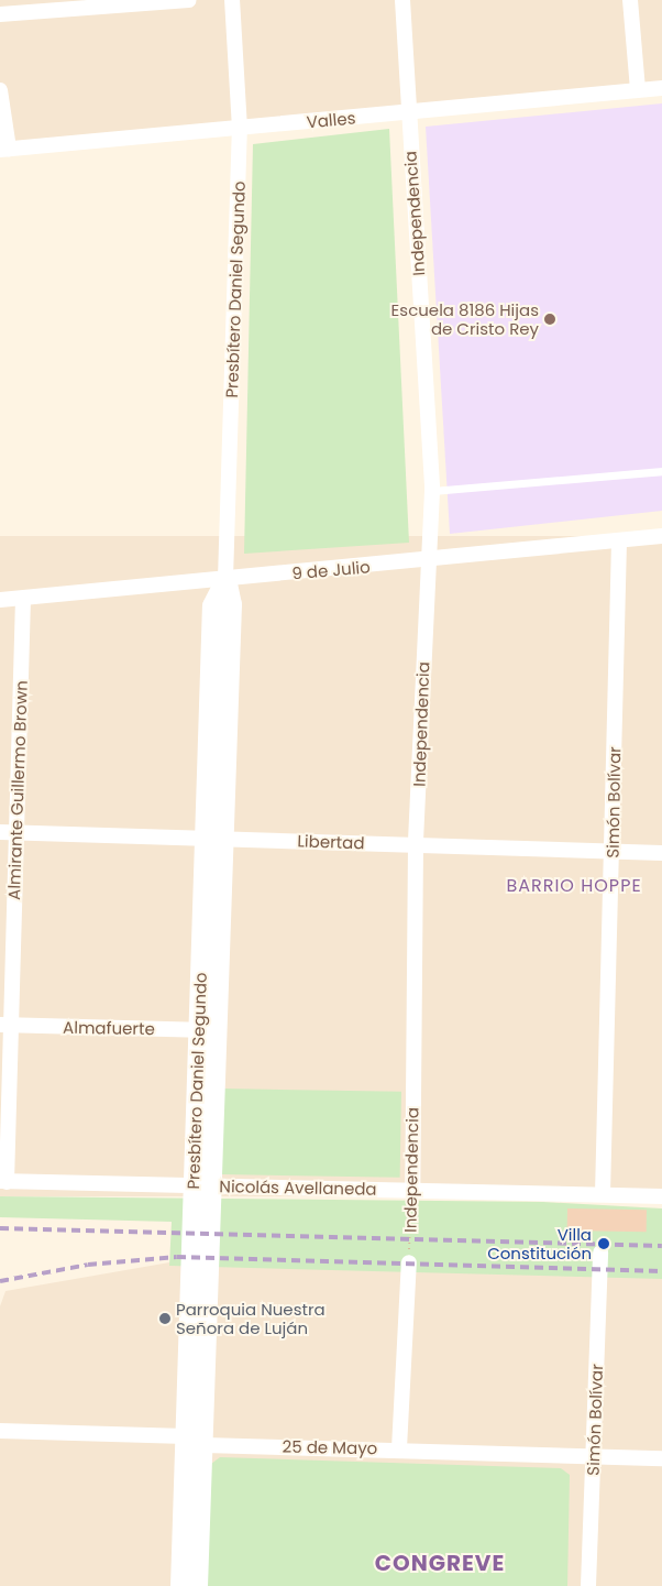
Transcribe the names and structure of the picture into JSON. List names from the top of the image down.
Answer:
{
  "streets": {
    "main road": ["Presbítero Daniel Segundo"],
    "street": [
      "Valles",
      "Independencia",
      "9 de Julio",
      "Almirante Guillermo Brown",
      "Simón Bolívar",
      "Libertad",
      "Almafuerte",
      "Nicolás Avellaneda",
      "25 de Mayo"
    ]
  },
  "crossings": [
    ["Valles", "Independencia"],
    ["Valles", "Presbítero Daniel Segundo"],
    ["Independencia", "9 de Julio"],
    ["Independencia", "Libertad"],
    ["Independencia", "Nicolás Avellaneda"],
    ["Presbítero Daniel Segundo", "9 de Julio"],
    ["Presbítero Daniel Segundo", "Libertad"],
    ["Presbítero Daniel Segundo", "Almafuerte"],
    ["Presbítero Daniel Segundo", "Nicolás Avellaneda"],
    ["Presbítero Daniel Segundo", "25 de Mayo"],
    ["9 de Julio", "Almirante Guillermo Brown"],
    ["9 de Julio", "Simón Bolívar"],
    ["Almirante Guillermo Brown", "Libertad"],
    ["Almirante Guillermo Brown", "Almafuerte"],
    ["Almirante Guillermo Brown", "Nicolás Avellaneda"],
    ["Simón Bolívar", "Libertad"],
    ["Simón Bolívar", "Nicolás Avellaneda"],
    ["Simón Bolívar", "25 de Mayo"]
  ],
  "districts": ["BARRIO HOPPE", "CONGREVE"],
  "places": ["Escuela 8186 Hijas de Cristo Rey", "Villa Constitución", "Parroquia Nuestra Señora de Luján"]
}
